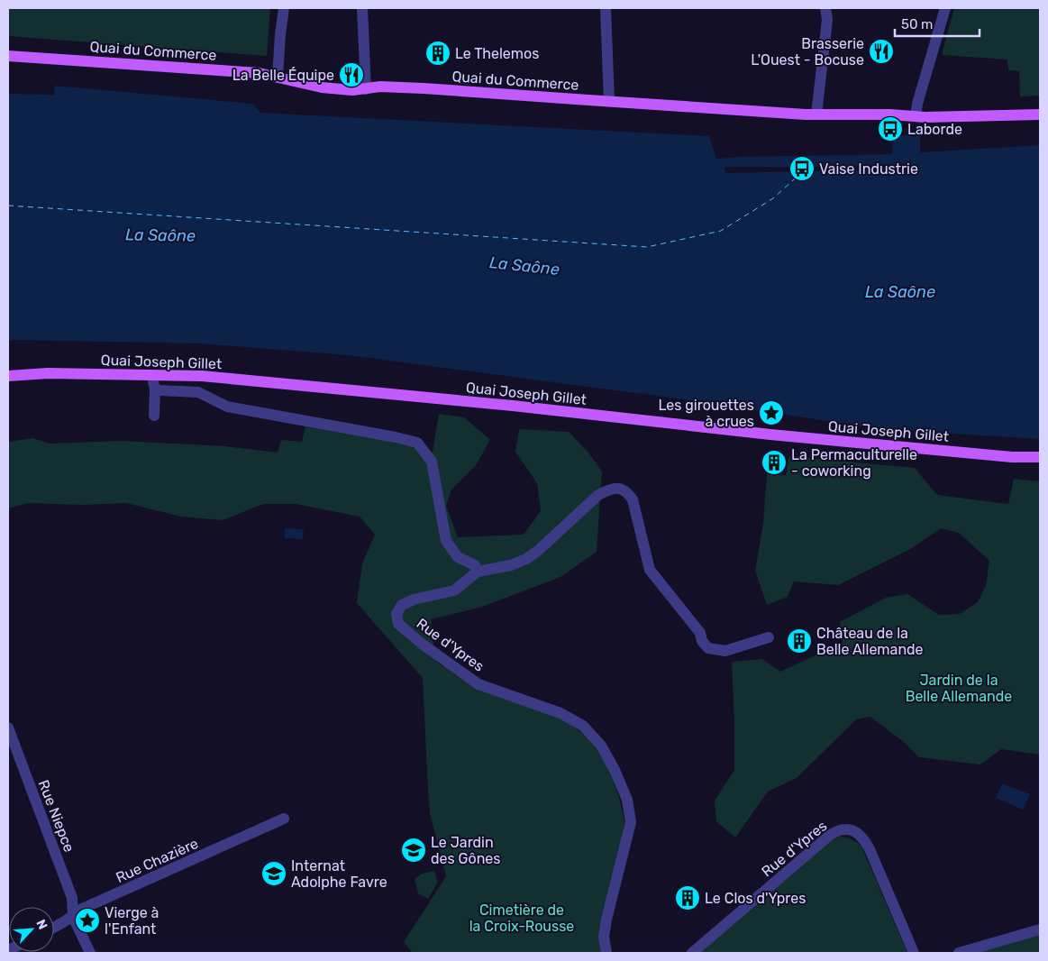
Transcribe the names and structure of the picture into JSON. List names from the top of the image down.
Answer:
{
  "streets": {
    "main road": ["Quai du Commerce", "Quai Joseph Gillet"],
    "street": ["Rue d'Ypres", "Rue Niepce", "Rue Chazière"]
  },
  "crossings": [
    ["Rue Niepce", "Rue Chazière"]
  ],
  "water": ["La Saône"],
  "parks": ["Jardin de la Belle Allemande", "Cimetière de la Croix-Rousse"],
  "places": {
    "restaurant": ["Brasserie L'Ouest - Bocuse", "La Belle Équipe"],
    "building": [
      "Le Thelemos",
      "La Permaculturelle - coworking",
      "Château de la Belle Allemande",
      "Le Clos d'Ypres"
    ],
    "bus stop": ["Laborde", "Vaise Industrie"],
    "place": ["Les girouettes à crues", "Vierge à l'Enfant"],
    "school or university": ["Le Jardin des Gônes", "Internat Adolphe Favre"]
  },
  "scale_bar": "50 m",
  "north": "top right"
}
